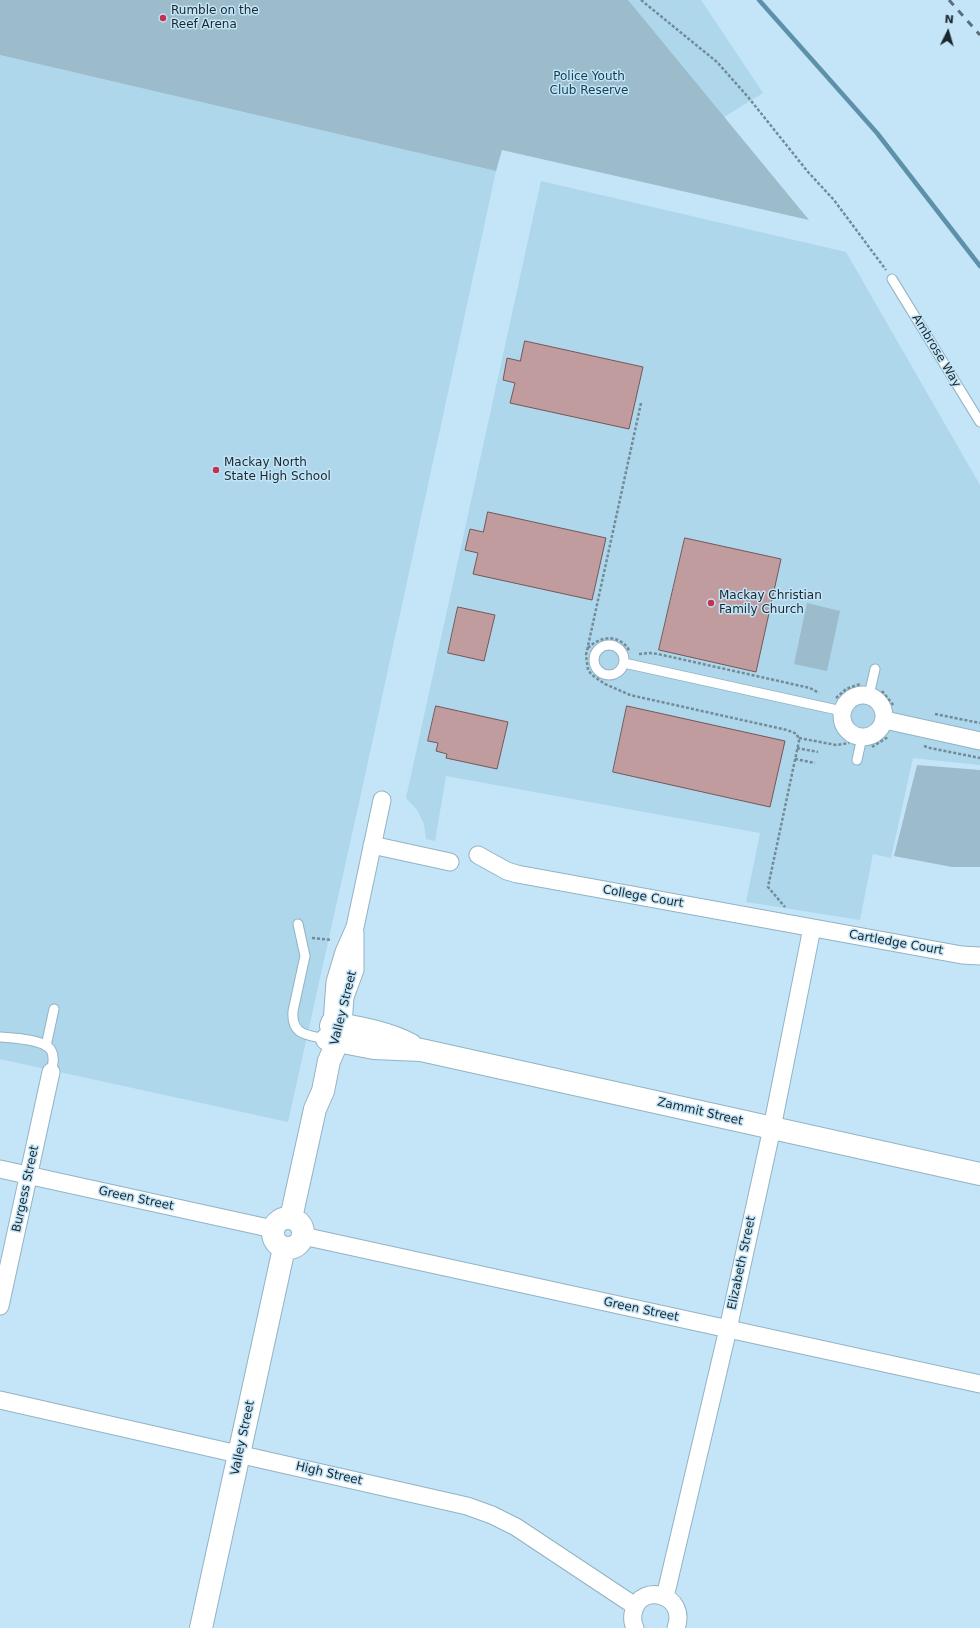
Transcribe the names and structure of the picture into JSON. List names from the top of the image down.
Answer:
{
  "streets": {
    "street": [
      "College Court",
      "Cartledge Court",
      "Valley Street",
      "Zammit Street",
      "Burgess Street",
      "Green Street",
      "Elizabeth Street",
      "High Street"
    ],
    "lane": ["Ambrose Way"]
  },
  "crossings": [
    ["College Court", "Cartledge Court"],
    ["College Court", "Elizabeth Street"],
    ["Cartledge Court", "Elizabeth Street"],
    ["Valley Street", "Zammit Street"],
    ["Valley Street", "Green Street"],
    ["Valley Street", "High Street"],
    ["Zammit Street", "Elizabeth Street"],
    ["Burgess Street", "Green Street"],
    ["Green Street", "Elizabeth Street"]
  ],
  "parks": ["Police Youth Club Reserve"],
  "places": ["Rumble on the Reef Arena", "Mackay North State High School", "Mackay Christian Family Church"],
  "north": "top"
}
